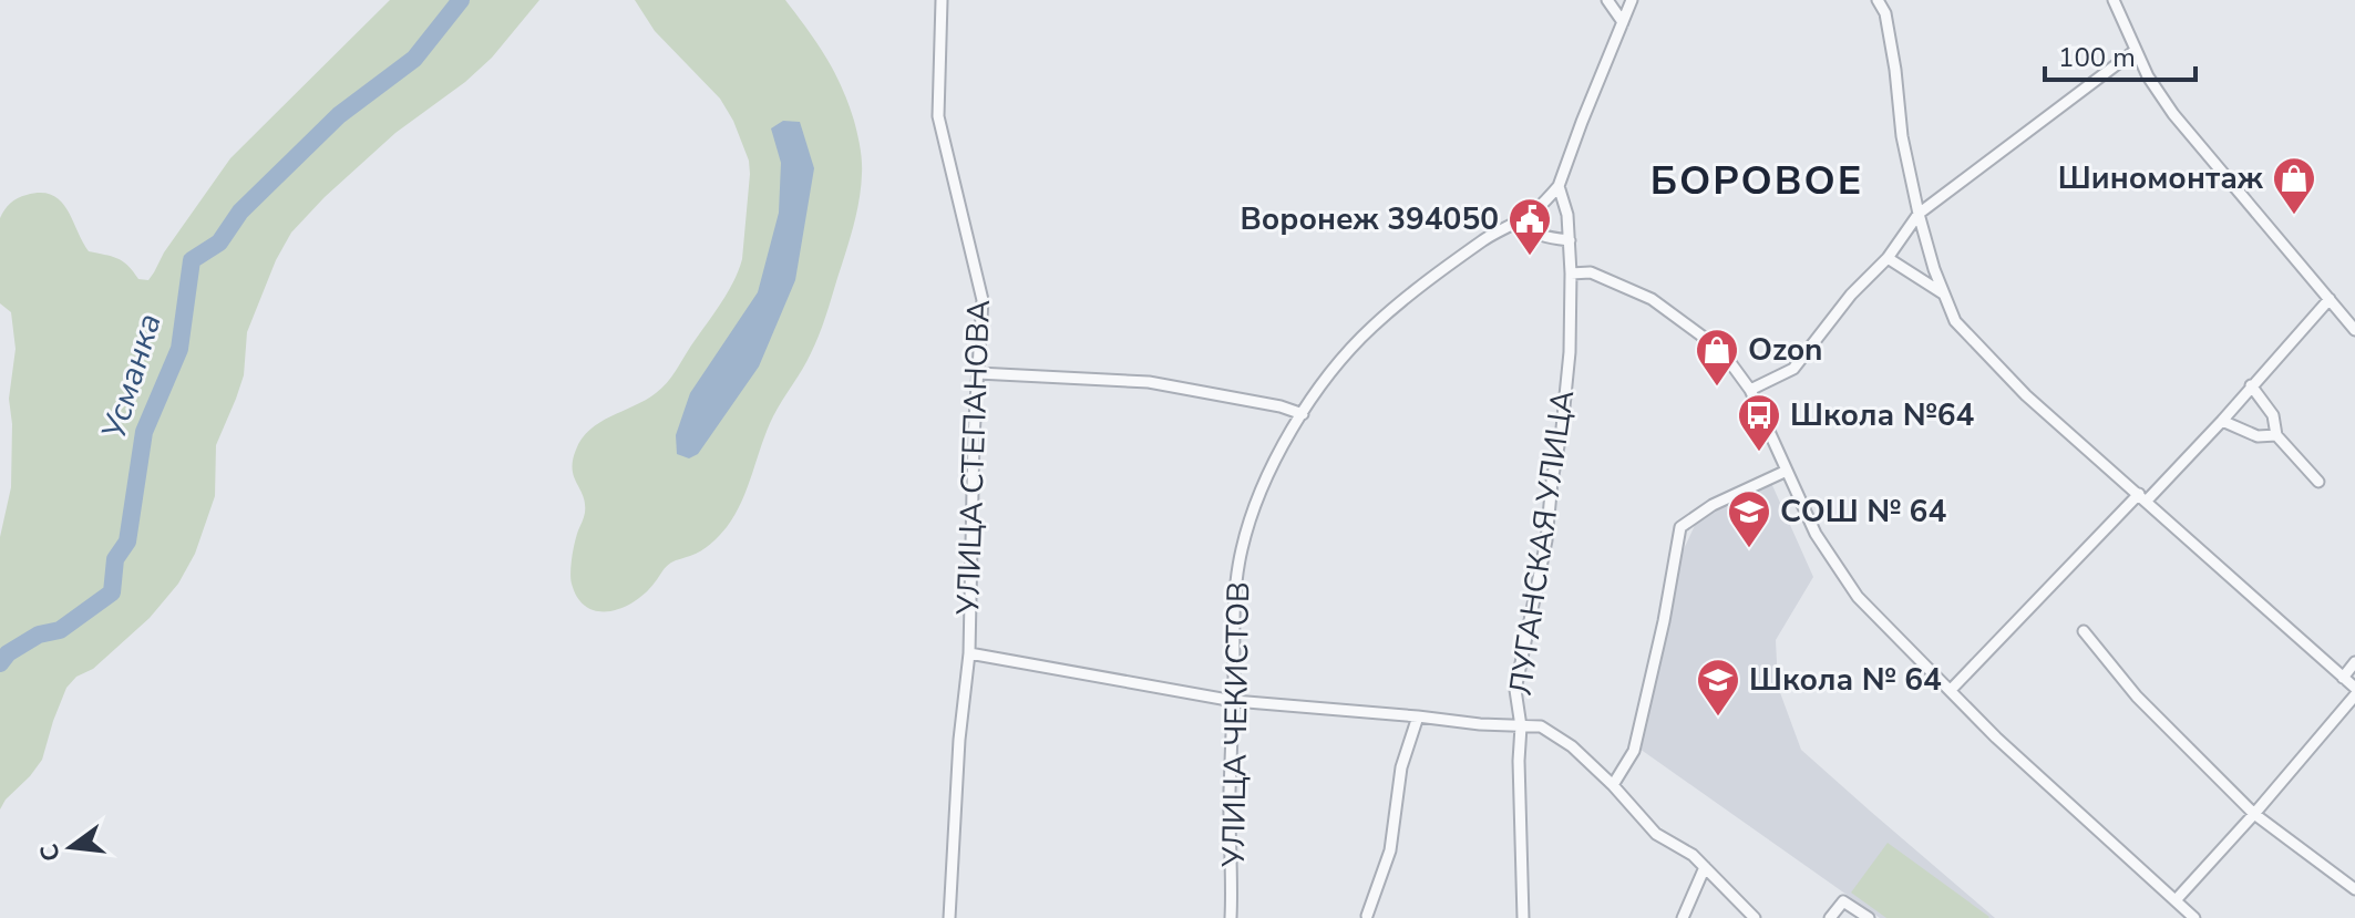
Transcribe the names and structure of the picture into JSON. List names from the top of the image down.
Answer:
{
  "streets": {
    "street": ["УЛИЦА СТЕПАНОВА", "ЛУГАНСКАЯ УЛИЦА", "УЛИЦА ЧЕКИСТОВ"]
  },
  "crossings": [
    ["ЛУГАНСКАЯ УЛИЦА", "УЛИЦА ЧЕКИСТОВ"]
  ],
  "districts": ["БОРОВОЕ"],
  "water": ["Усманка"],
  "places": {
    "shop": ["Шиномонтаж", "Ozon"],
    "public building": ["Воронеж 394050"],
    "bus stop": ["Школа №64"],
    "school or university": ["СОШ № 64", "Школа № 64"]
  },
  "scale_bar": "100 m",
  "north": "left"
}
